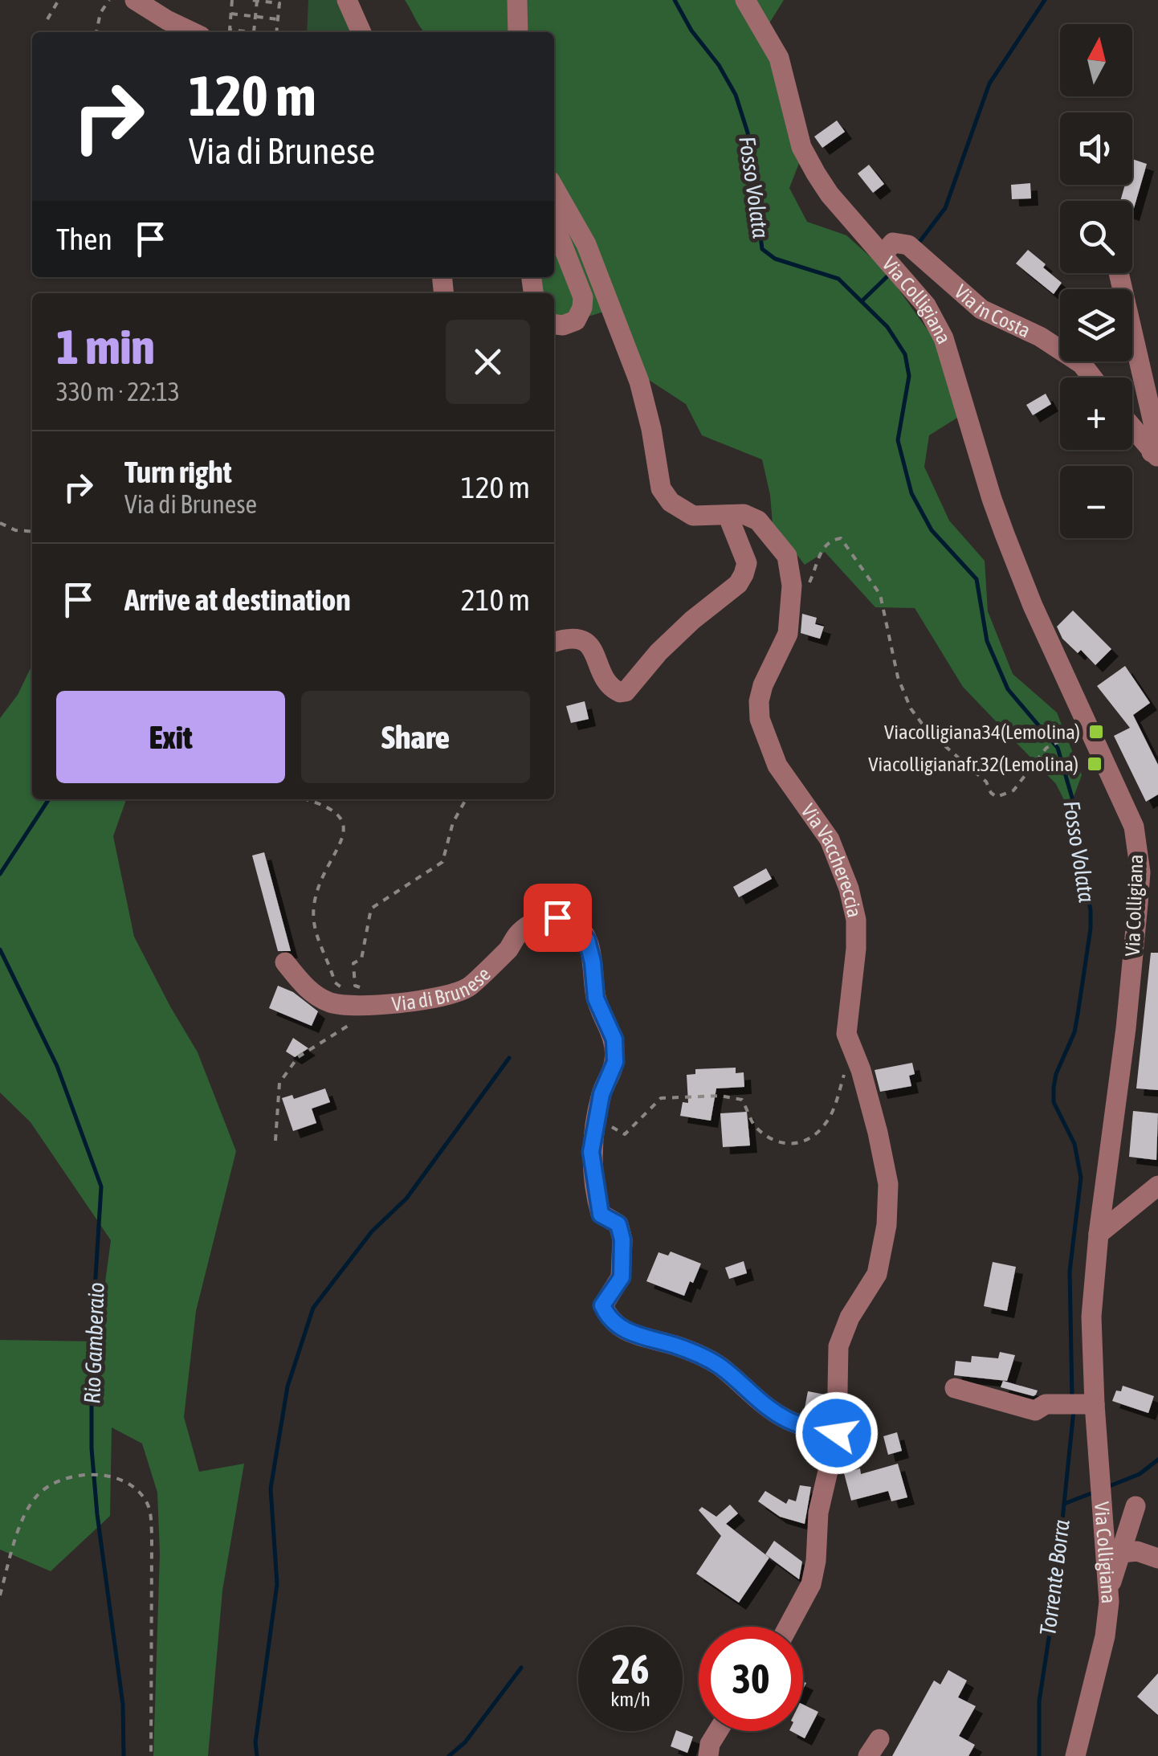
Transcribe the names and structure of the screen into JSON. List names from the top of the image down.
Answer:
{
  "streets": {
    "street": [
      "Via Colligiana",
      "Via in Costa",
      "Via Vacchereccia",
      "Via di Brunese"
    ]
  },
  "crossings": [
    ["Via Colligiana", "Via in Costa"],
    ["Via Vacchereccia", "Via di Brunese"]
  ],
  "water": ["Fosso Volata", "Rio Gamberaio", "Torrente Borra"],
  "places": {
    "transit": ["Viacolligiana34(Lemolina)", "Viacolligianafr.32(Lemolina)"]
  },
  "north": "top",
  "page": {
    "map_buttons": ["+", "−"],
    "turn": ["120 m", "Via di Brunese"],
    "then": "Then",
    "heading": ["1 min", "330 m · 22:13"],
    "list": [
      {
        "name": "Turn right",
        "note": "Via di Brunese",
        "value": "120 m"
      },
      {
        "name": "Arrive at destination",
        "value": "210 m"
      }
    ],
    "buttons": ["Exit", "Share"],
    "speed": "26 km/h",
    "limit": "30"
  }
}
